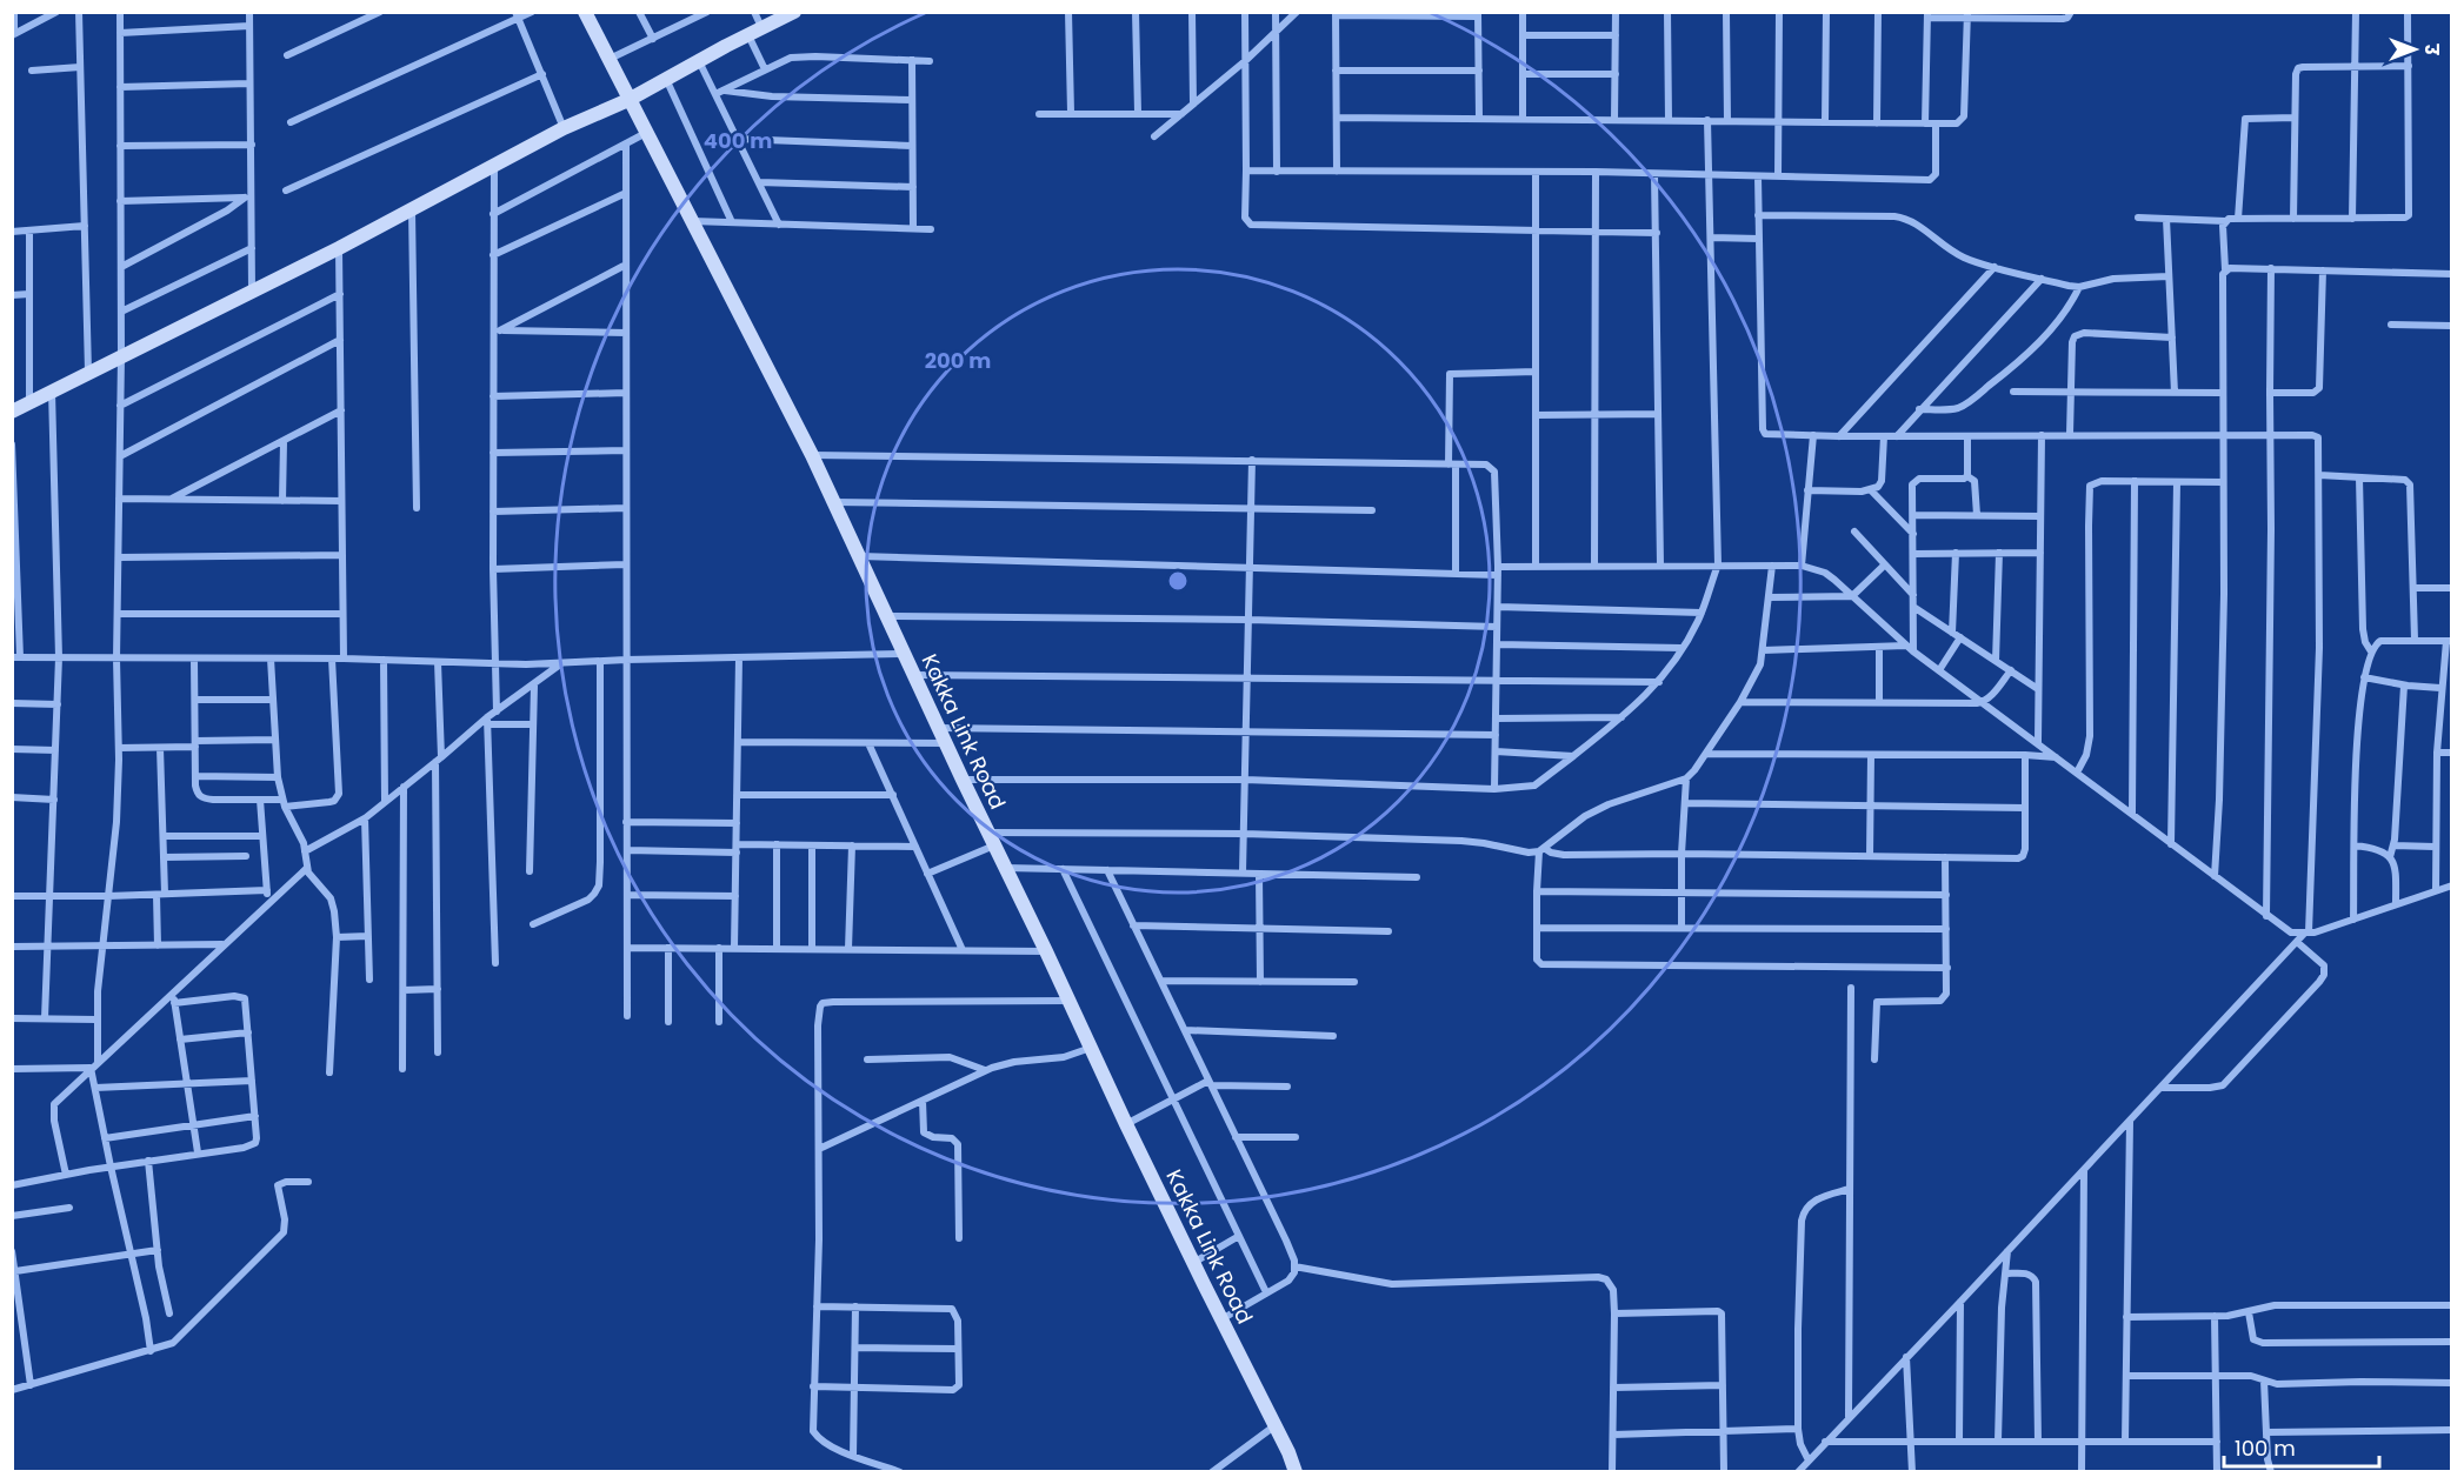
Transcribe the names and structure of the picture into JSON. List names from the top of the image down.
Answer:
{
  "streets": {
    "street": ["Kakka Link Road"]
  },
  "scale_bar": "100 m",
  "north": "right",
  "rings": ["400 m", "200 m"]
}
